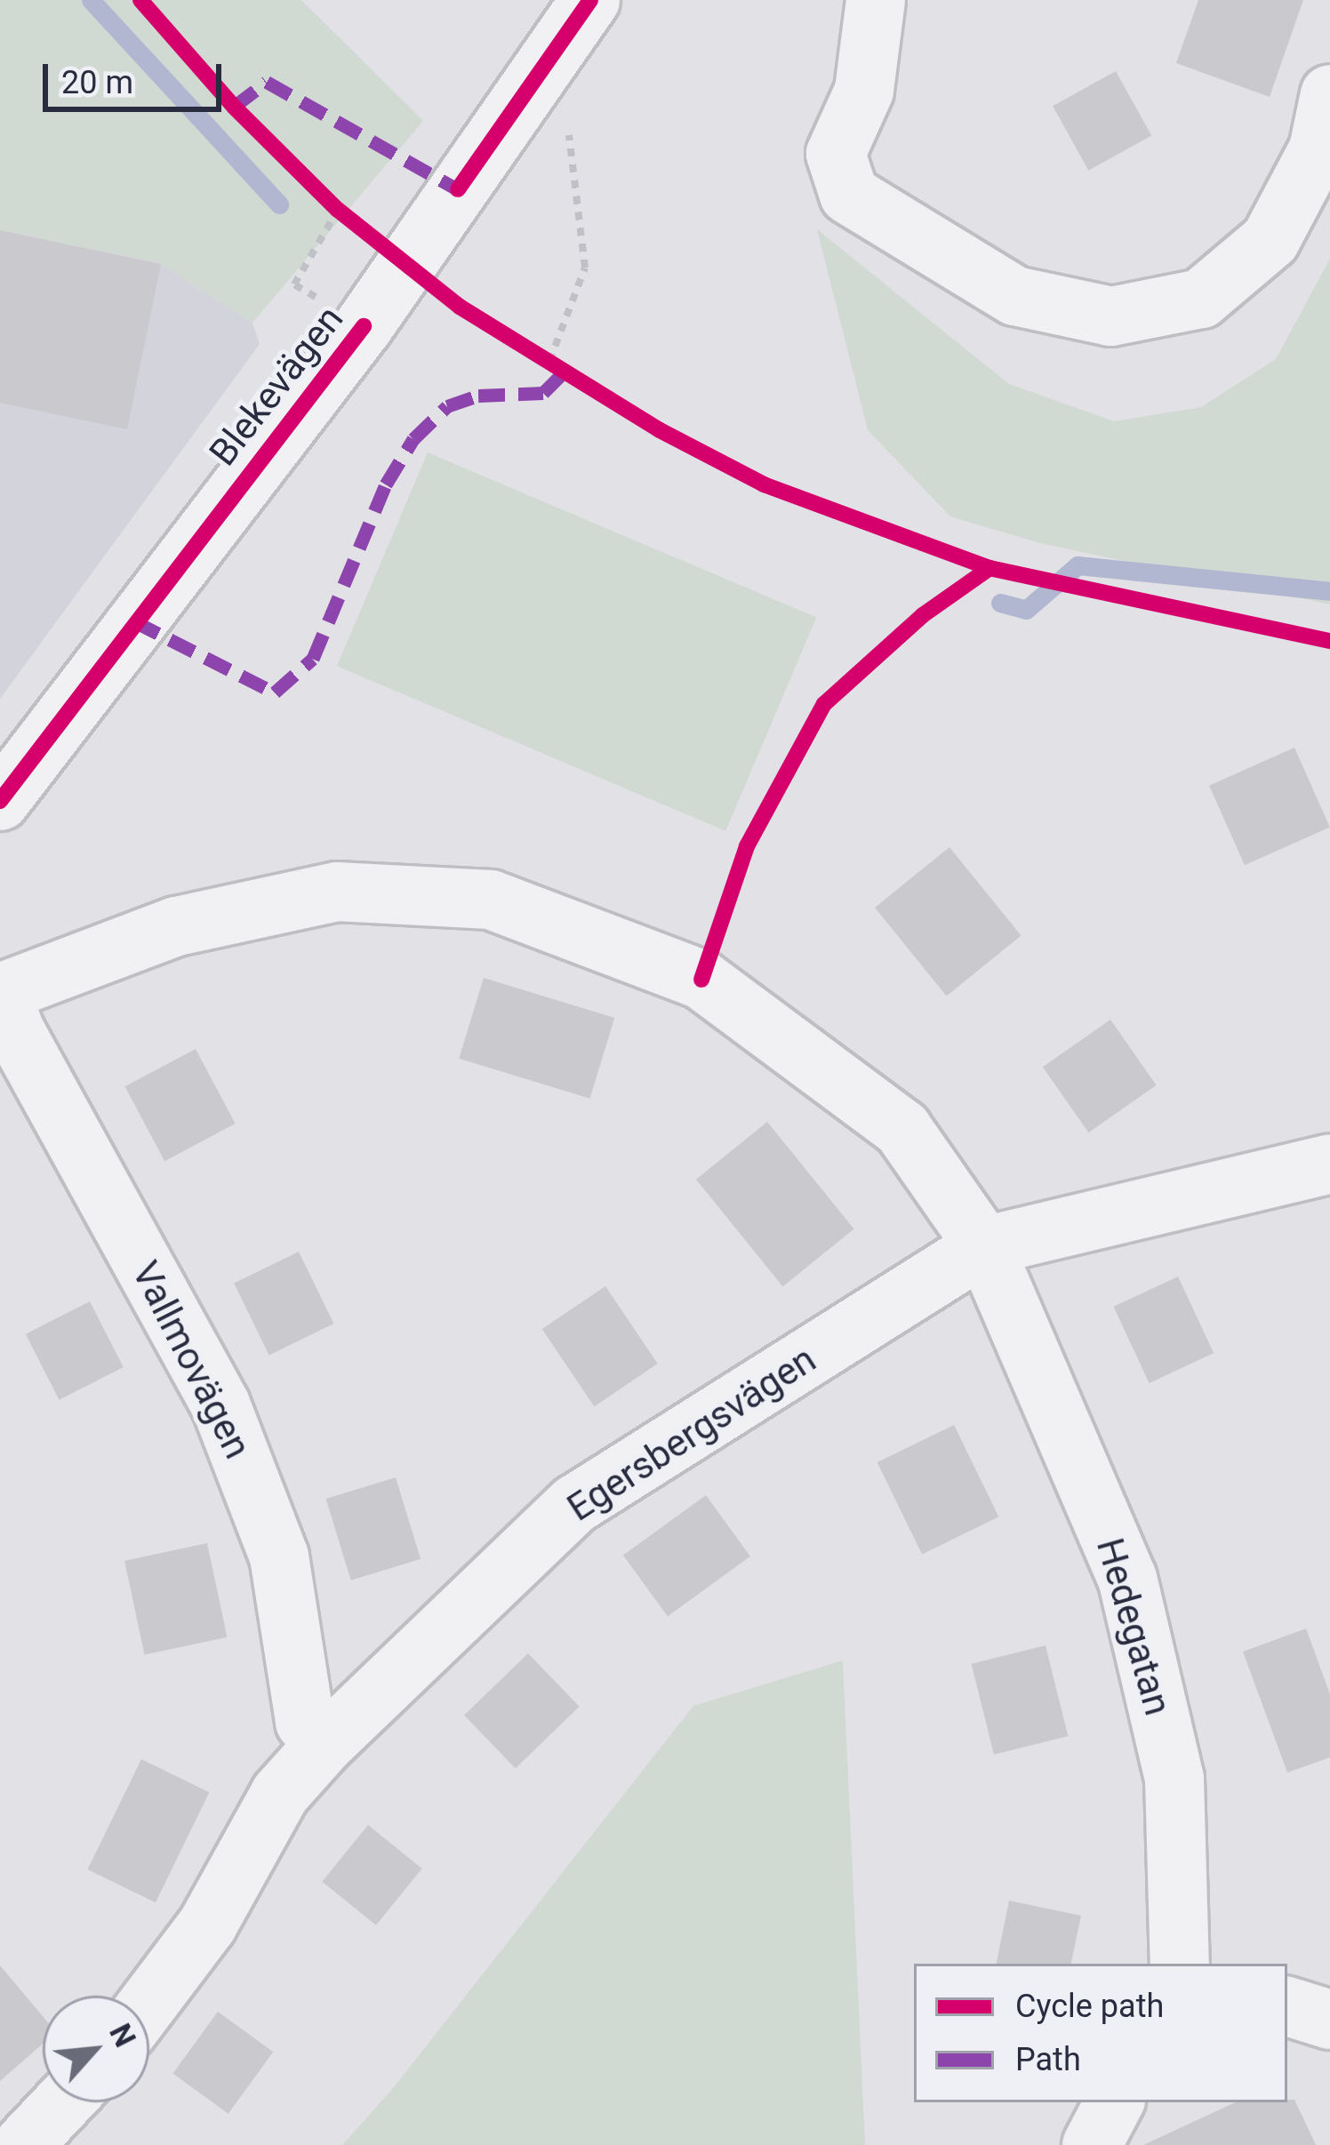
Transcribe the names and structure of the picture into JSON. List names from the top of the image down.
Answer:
{
  "streets": {
    "street": [
      "Blekevägen",
      "Vallmovägen",
      "Egersbergsvägen",
      "Hedegatan"
    ]
  },
  "crossings": [
    ["Vallmovägen", "Egersbergsvägen"],
    ["Vallmovägen", "Hedegatan"],
    ["Egersbergsvägen", "Hedegatan"]
  ],
  "legend": ["Cycle path", "Path"],
  "scale_bar": "20 m",
  "north": "top right"
}
